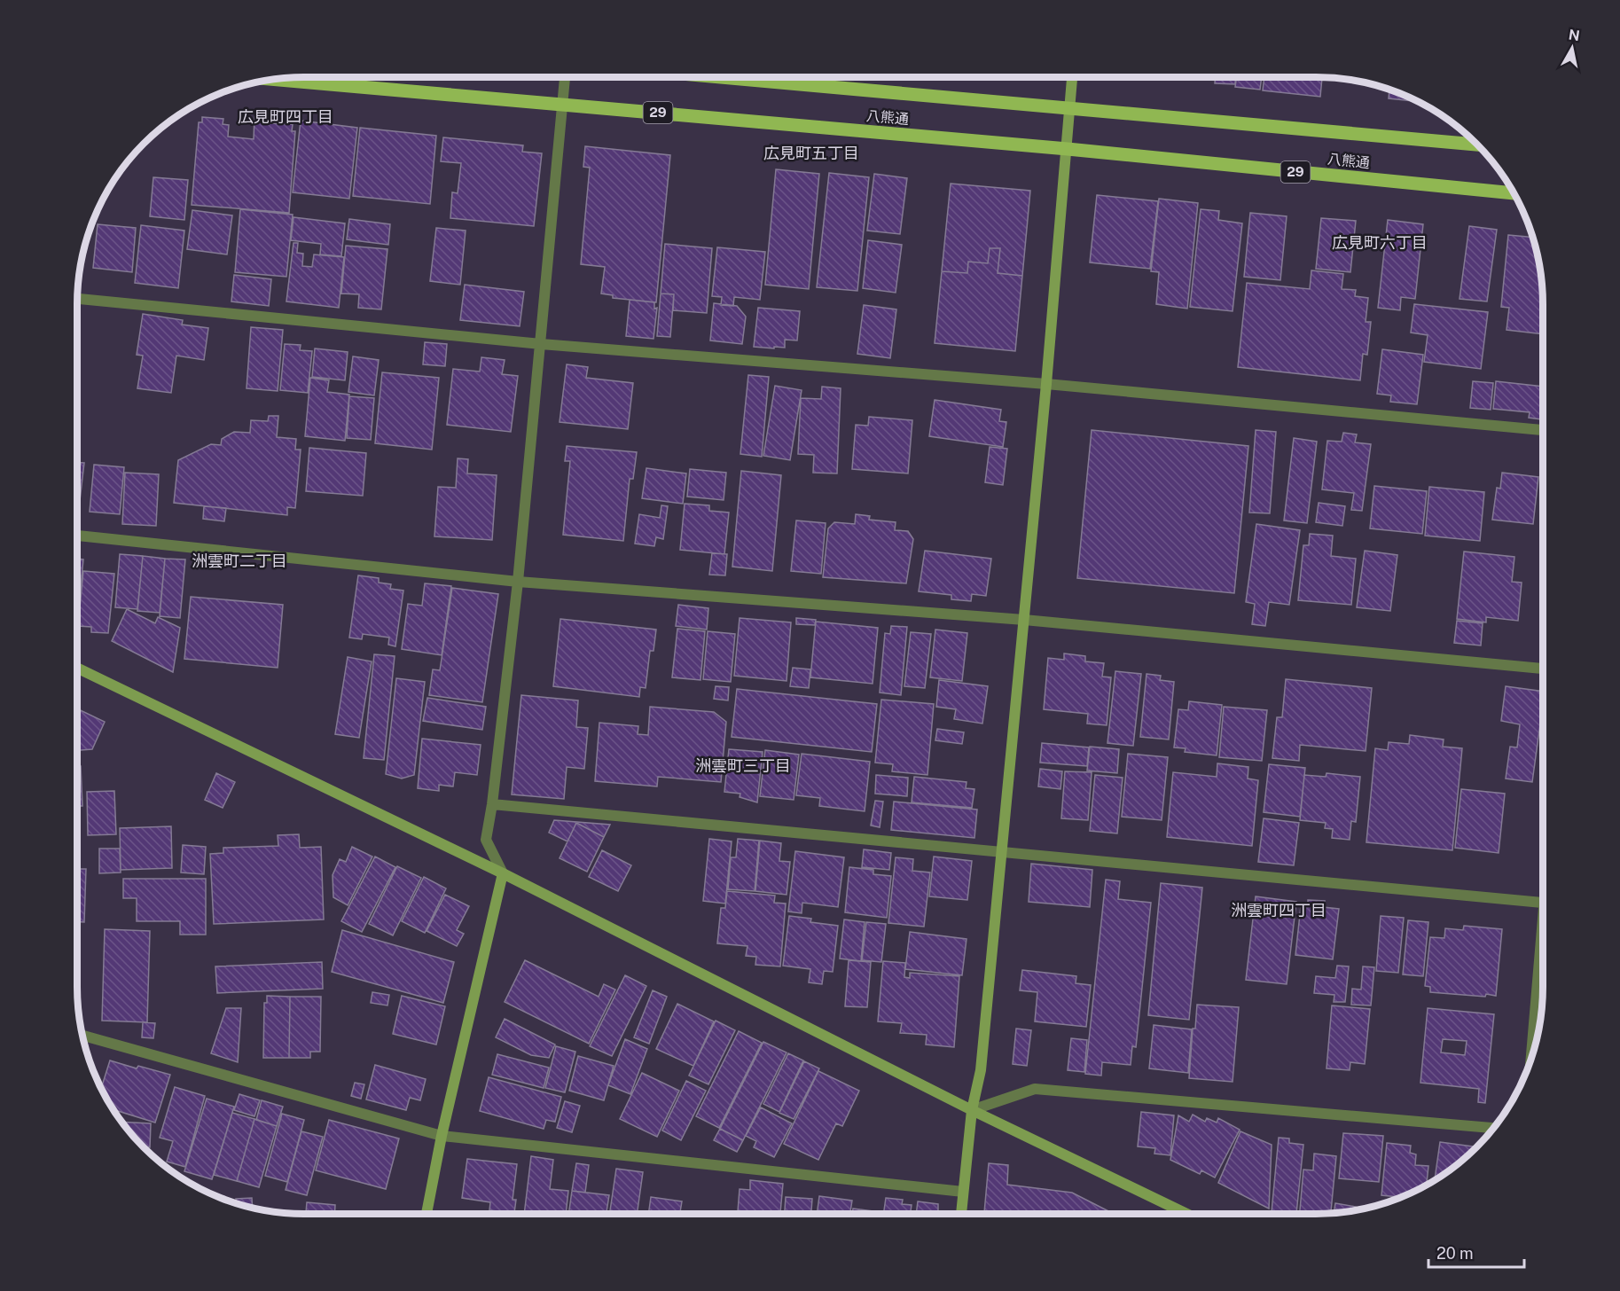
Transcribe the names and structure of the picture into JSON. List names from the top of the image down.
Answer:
{
  "streets": {
    "main road": ["29", "八熊通"]
  },
  "districts": [
    "広見町四丁目",
    "広見町五丁目",
    "広見町六丁目",
    "洲雲町二丁目",
    "洲雲町三丁目",
    "洲雲町四丁目"
  ],
  "scale_bar": "20 m",
  "north": "top"
}
